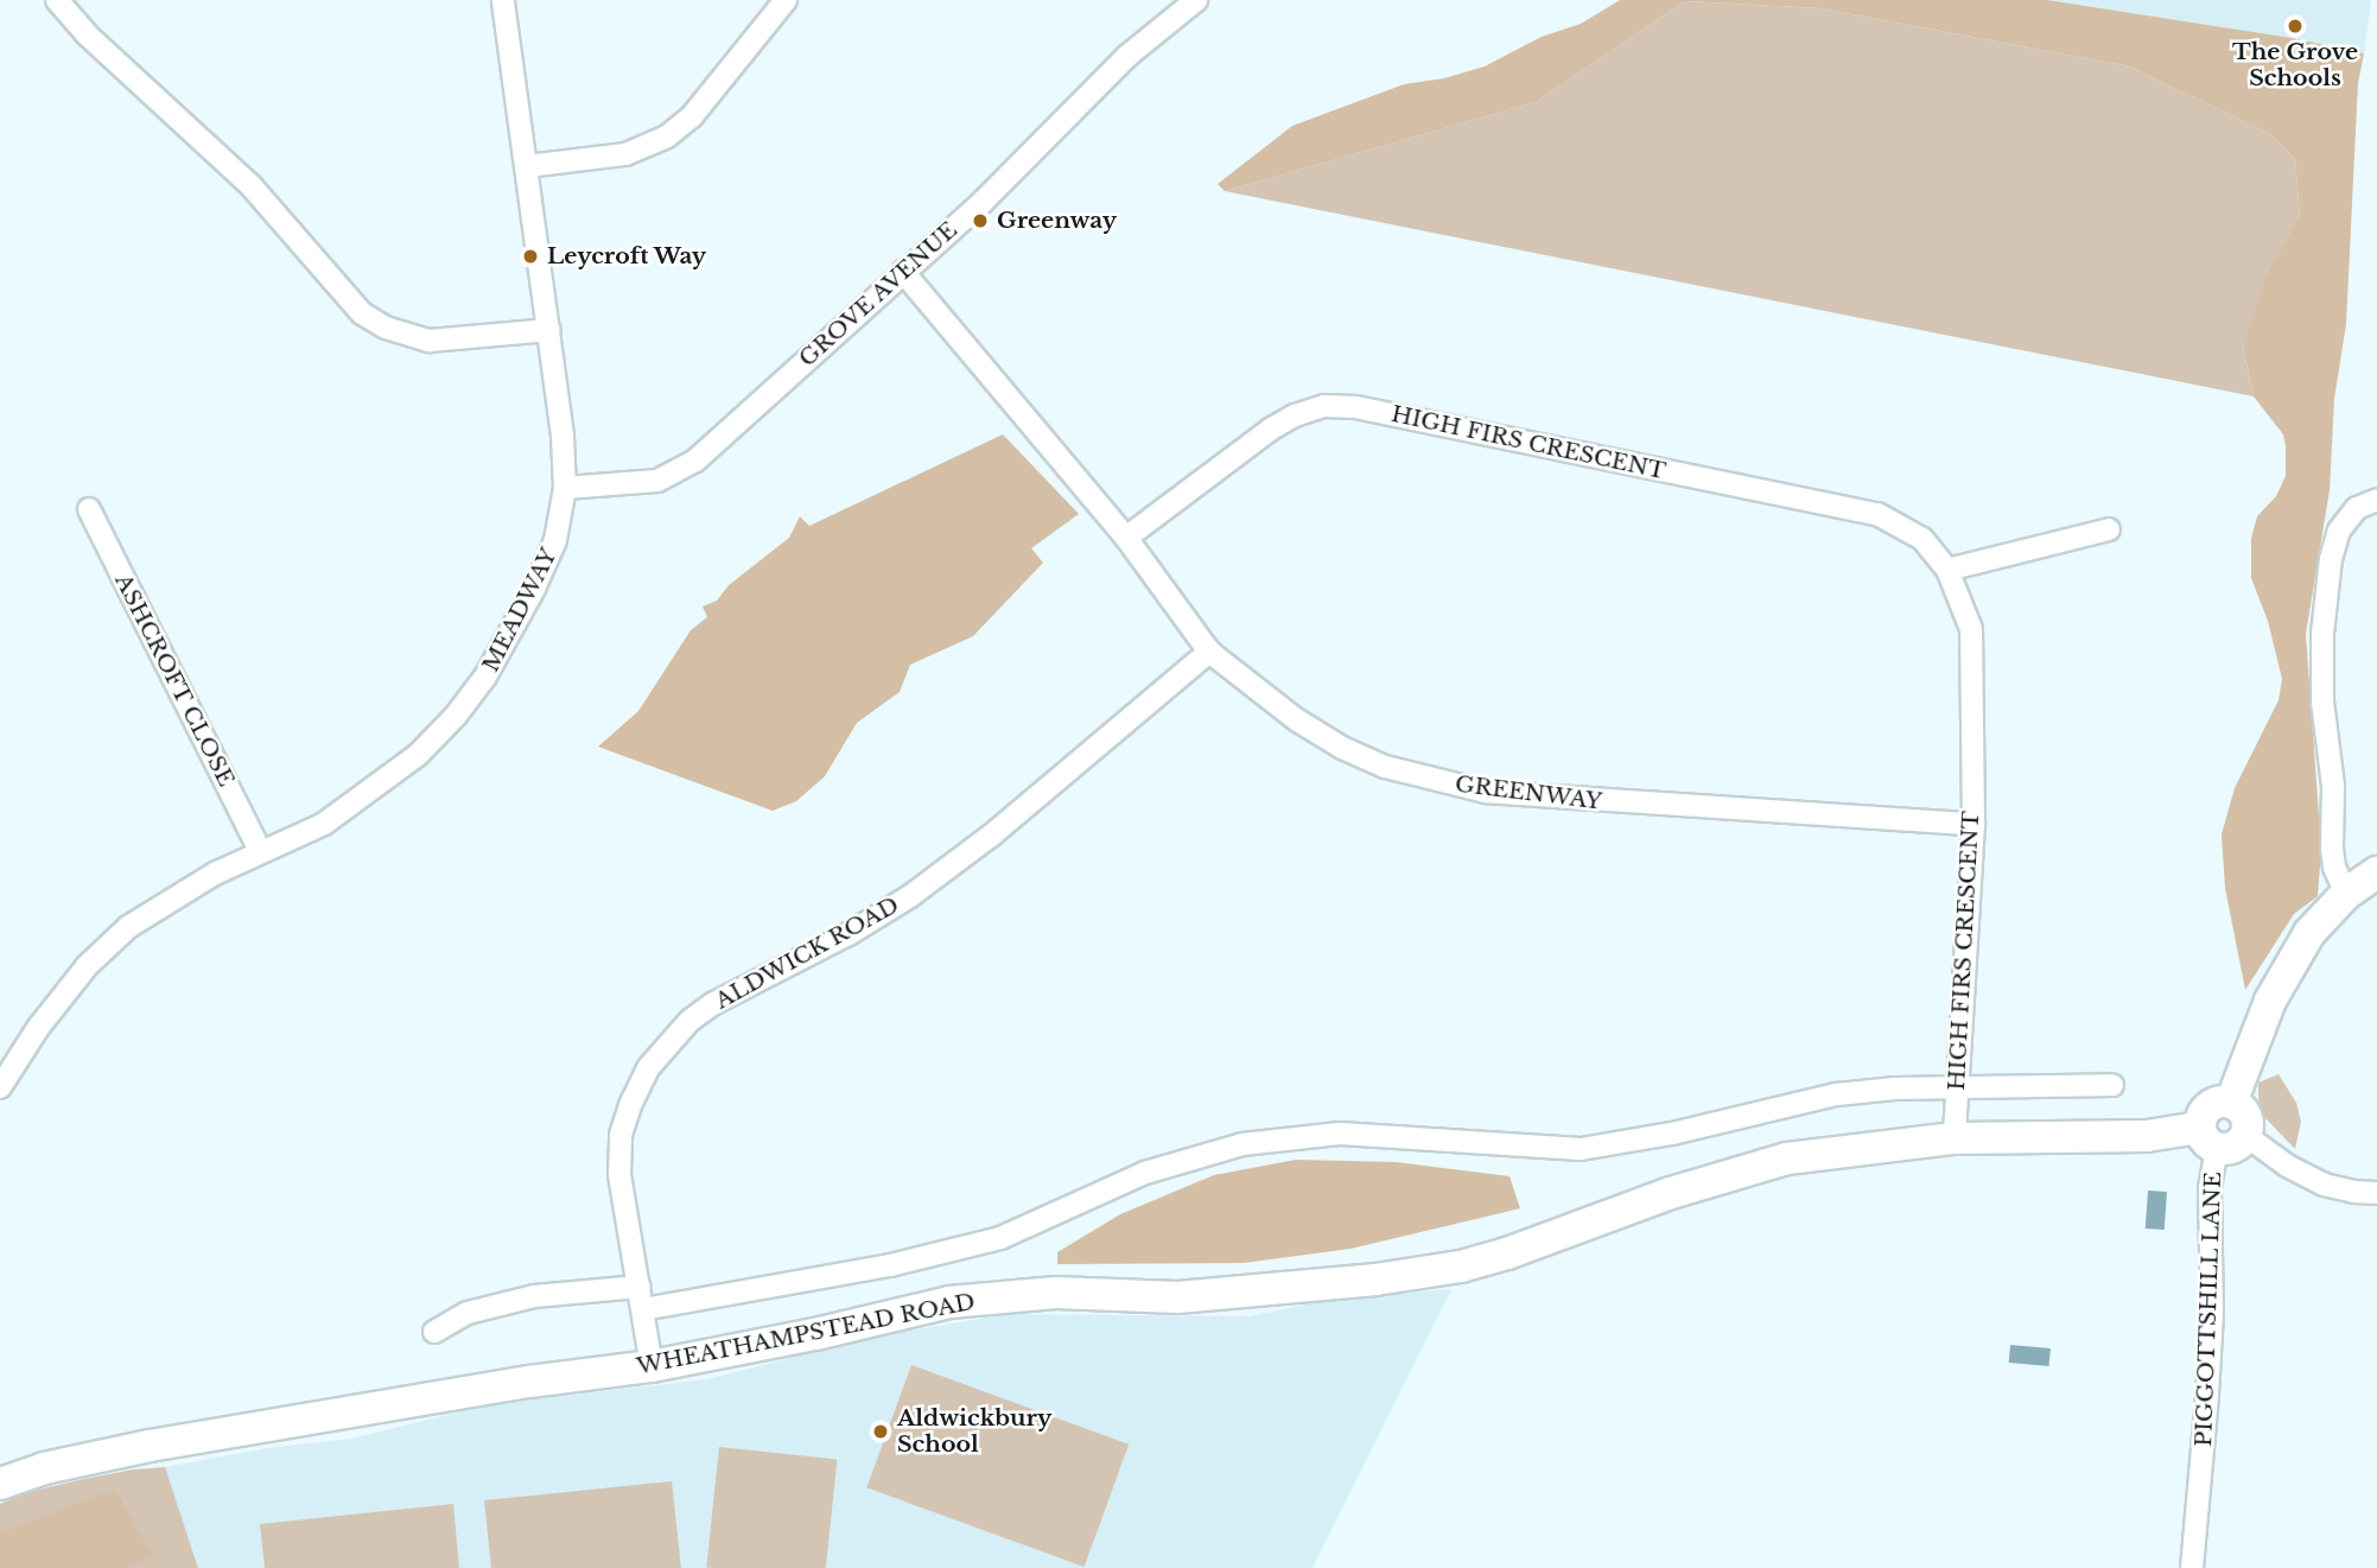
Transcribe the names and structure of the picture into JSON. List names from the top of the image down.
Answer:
{
  "streets": {
    "street": [
      "GROVE AVENUE",
      "HIGH FIRS CRESCENT",
      "MEADWAY",
      "ASHCROFT CLOSE",
      "GREENWAY",
      "ALDWICK ROAD",
      "PIGGOTTSHILL LANE",
      "WHEATHAMPSTEAD ROAD"
    ]
  },
  "crossings": [
    ["GROVE AVENUE", "MEADWAY"],
    ["GROVE AVENUE", "GREENWAY"],
    ["HIGH FIRS CRESCENT", "GREENWAY"],
    ["HIGH FIRS CRESCENT", "WHEATHAMPSTEAD ROAD"],
    ["MEADWAY", "ASHCROFT CLOSE"],
    ["GREENWAY", "ALDWICK ROAD"],
    ["ALDWICK ROAD", "WHEATHAMPSTEAD ROAD"],
    ["PIGGOTTSHILL LANE", "WHEATHAMPSTEAD ROAD"]
  ],
  "places": [
    "The Grove Schools",
    "Greenway",
    "Leycroft Way",
    "Aldwickbury School"
  ]
}
